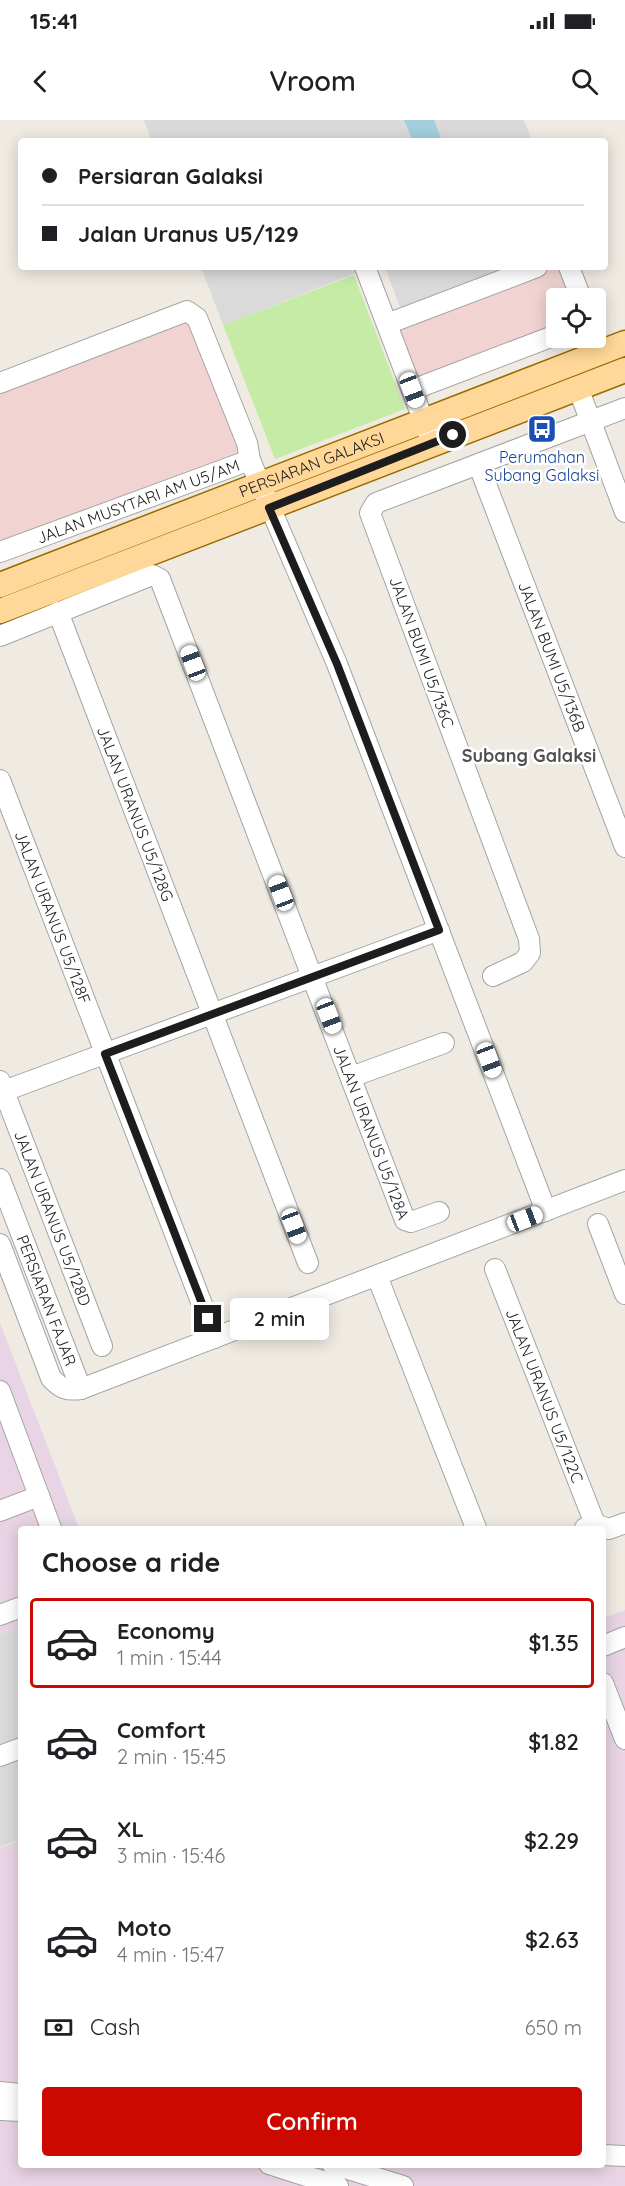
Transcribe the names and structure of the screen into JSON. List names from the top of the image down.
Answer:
{
  "streets": {
    "main road": ["PERSIARAN GALAKSI"],
    "street": [
      "JALAN MUSYTARI AM U5/AM",
      "JALAN BUMI U5/136C",
      "JALAN BUMI U5/136B",
      "JALAN URANUS U5/128G",
      "JALAN URANUS U5/128F",
      "JALAN URANUS U5/128A",
      "JALAN URANUS U5/128D",
      "PERSIARAN FAJAR",
      "JALAN URANUS U5/122C"
    ]
  },
  "crossings": [
    ["PERSIARAN GALAKSI", "JALAN MUSYTARI AM U5/AM"],
    ["JALAN BUMI U5/136C", "JALAN BUMI U5/136B"],
    ["JALAN URANUS U5/128G", "JALAN URANUS U5/128A"]
  ],
  "districts": ["Subang Galaksi"],
  "places": {
    "bus stop": ["Perumahan Subang Galaksi"]
  },
  "page": {
    "status": "15:41",
    "header": "Vroom",
    "banner": ["Persiaran Galaksi", "Jalan Uranus U5/129"],
    "bubble": "2 min",
    "heading": "Choose a ride",
    "list": [
      {
        "name": "Economy",
        "note": "1 min · 15:44",
        "value": "$1.35"
      },
      {
        "name": "Comfort",
        "note": "2 min · 15:45",
        "value": "$1.82"
      },
      {
        "name": "XL",
        "note": "3 min · 15:46",
        "value": "$2.29"
      },
      {
        "name": "Moto",
        "note": "4 min · 15:47",
        "value": "$2.63"
      }
    ],
    "pay": ["Cash", "650 m"],
    "buttons": "Confirm"
  }
}
